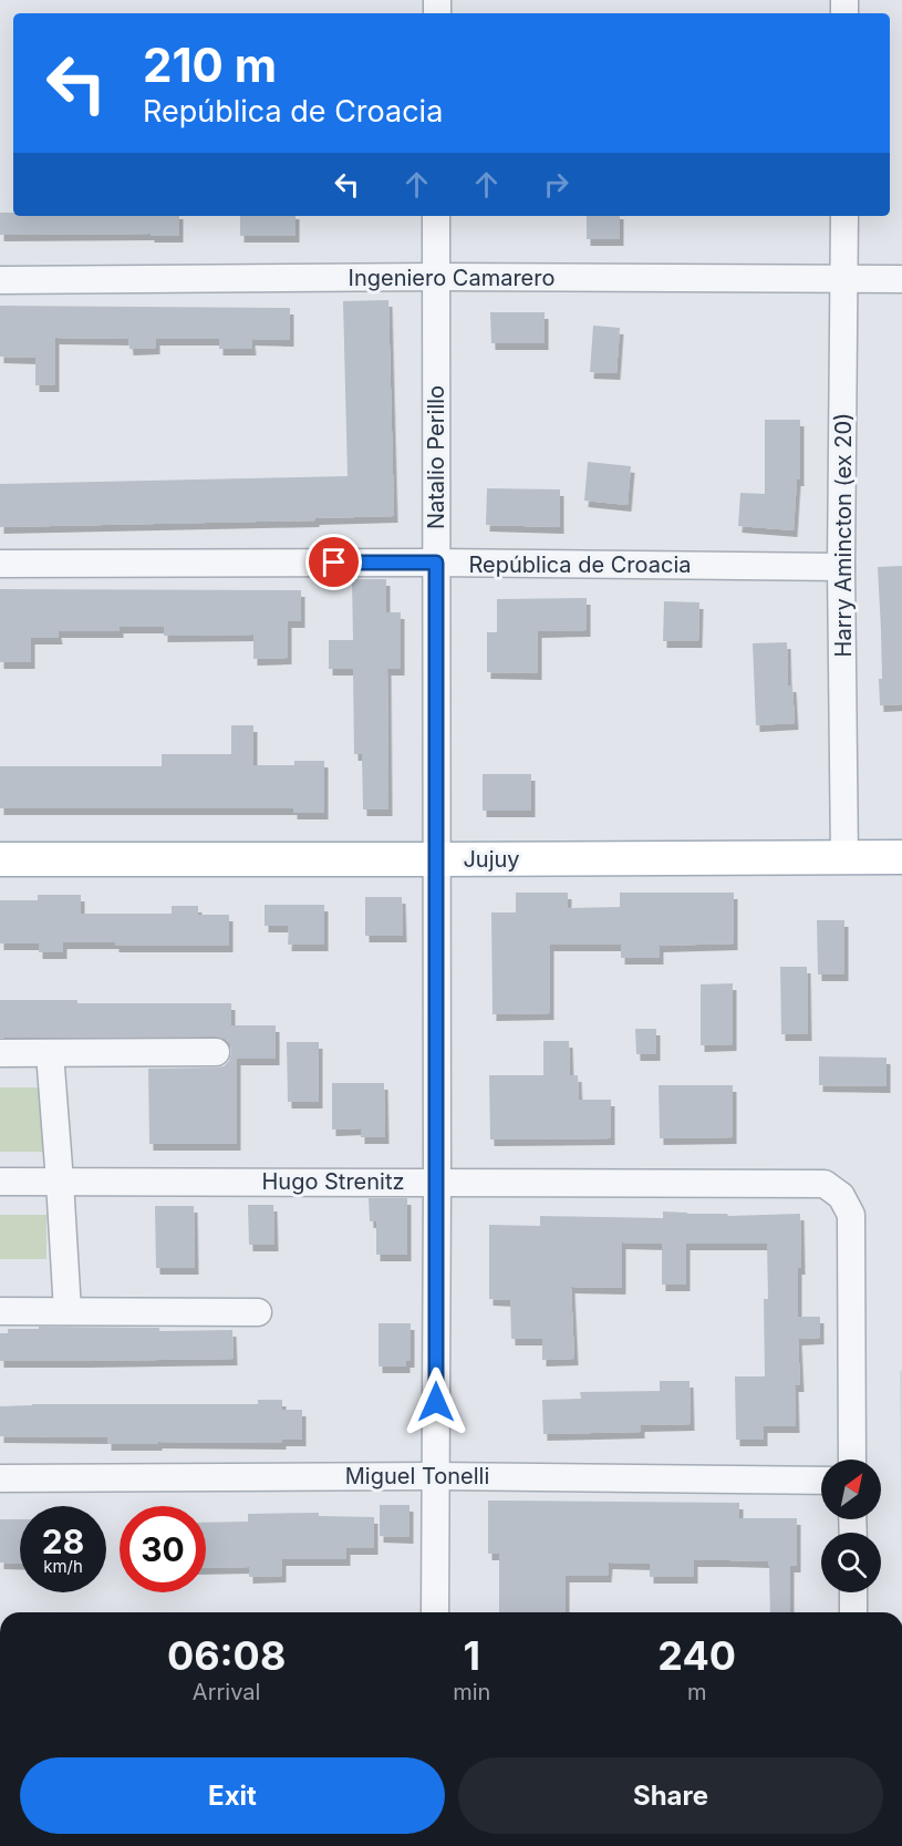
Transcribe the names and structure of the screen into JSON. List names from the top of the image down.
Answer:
{
  "streets": {
    "main road": ["Jujuy"],
    "street": [
      "Ingeniero Camarero",
      "Natalio Perillo",
      "Harry Amincton (ex 20)",
      "República de Croacia",
      "Hugo Strenitz",
      "Miguel Tonelli"
    ]
  },
  "crossings": [
    ["Ingeniero Camarero", "Natalio Perillo"],
    ["Ingeniero Camarero", "Harry Amincton (ex 20)"],
    ["Natalio Perillo", "República de Croacia"],
    ["Natalio Perillo", "Jujuy"],
    ["Natalio Perillo", "Hugo Strenitz"],
    ["Natalio Perillo", "Miguel Tonelli"],
    ["Harry Amincton (ex 20)", "República de Croacia"],
    ["Harry Amincton (ex 20)", "Jujuy"]
  ],
  "north": "top right",
  "page": {
    "turn": ["210 m", "República de Croacia"],
    "speed": "28 km/h",
    "limit": "30",
    "eta": [
      "06:08",
      "Arrival",
      "1",
      "min",
      "240",
      "m"
    ],
    "buttons": ["Exit", "Share"]
  }
}
